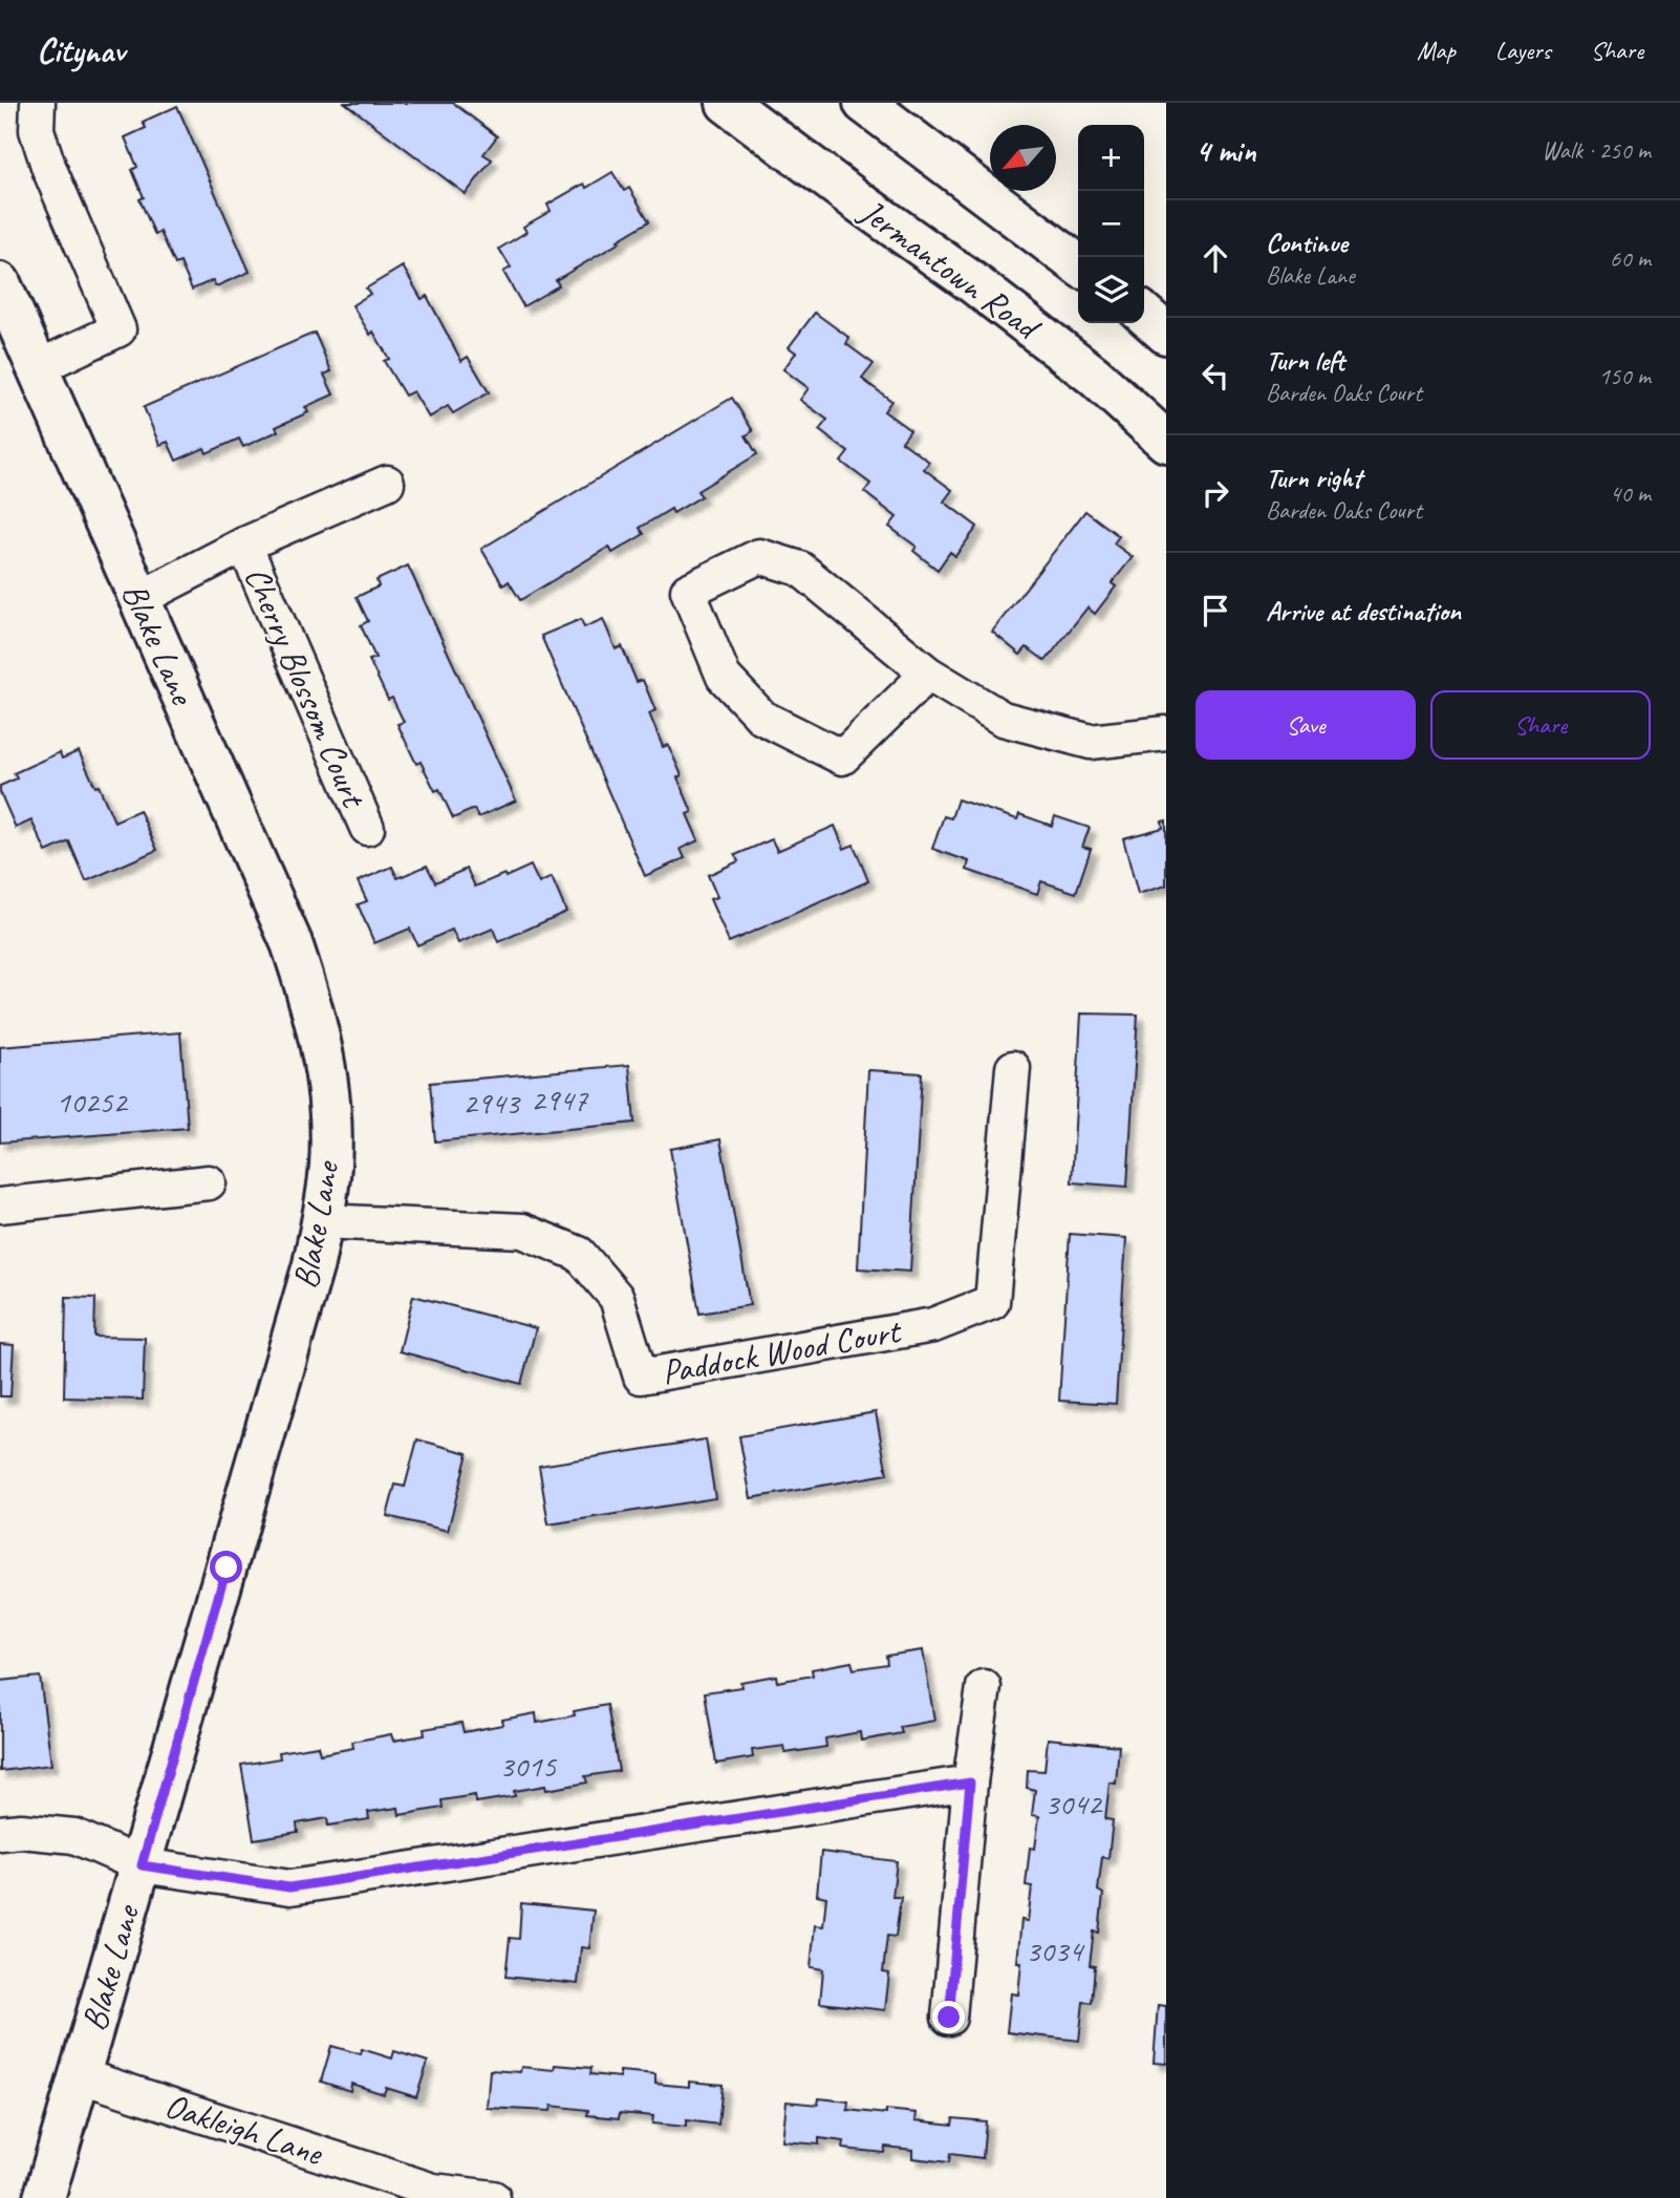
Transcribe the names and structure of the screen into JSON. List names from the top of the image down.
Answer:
{
  "streets": {
    "street": [
      "Jermantown Road",
      "Blake Lane",
      "Cherry Blossom Court",
      "Paddock Wood Court",
      "Oakleigh Lane"
    ]
  },
  "crossings": [
    ["Blake Lane", "Paddock Wood Court"],
    ["Blake Lane", "Oakleigh Lane"]
  ],
  "house_numbers": [
    "2947",
    "10252",
    "2943",
    "3015",
    "3042",
    "3034"
  ],
  "north": "bottom left",
  "page": {
    "header": "Citynav",
    "nav": ["Map", "Layers", "Share"],
    "heading": ["4 min", "Walk · 250 m"],
    "map_buttons": ["+", "−"],
    "list": [
      ["Continue", "Blake Lane", "60 m"],
      ["Turn left", "Barden Oaks Court", "150 m"],
      ["Turn right", "Barden Oaks Court", "40 m"],
      "Arrive at destination"
    ],
    "buttons": ["Save", "Share"]
  }
}
